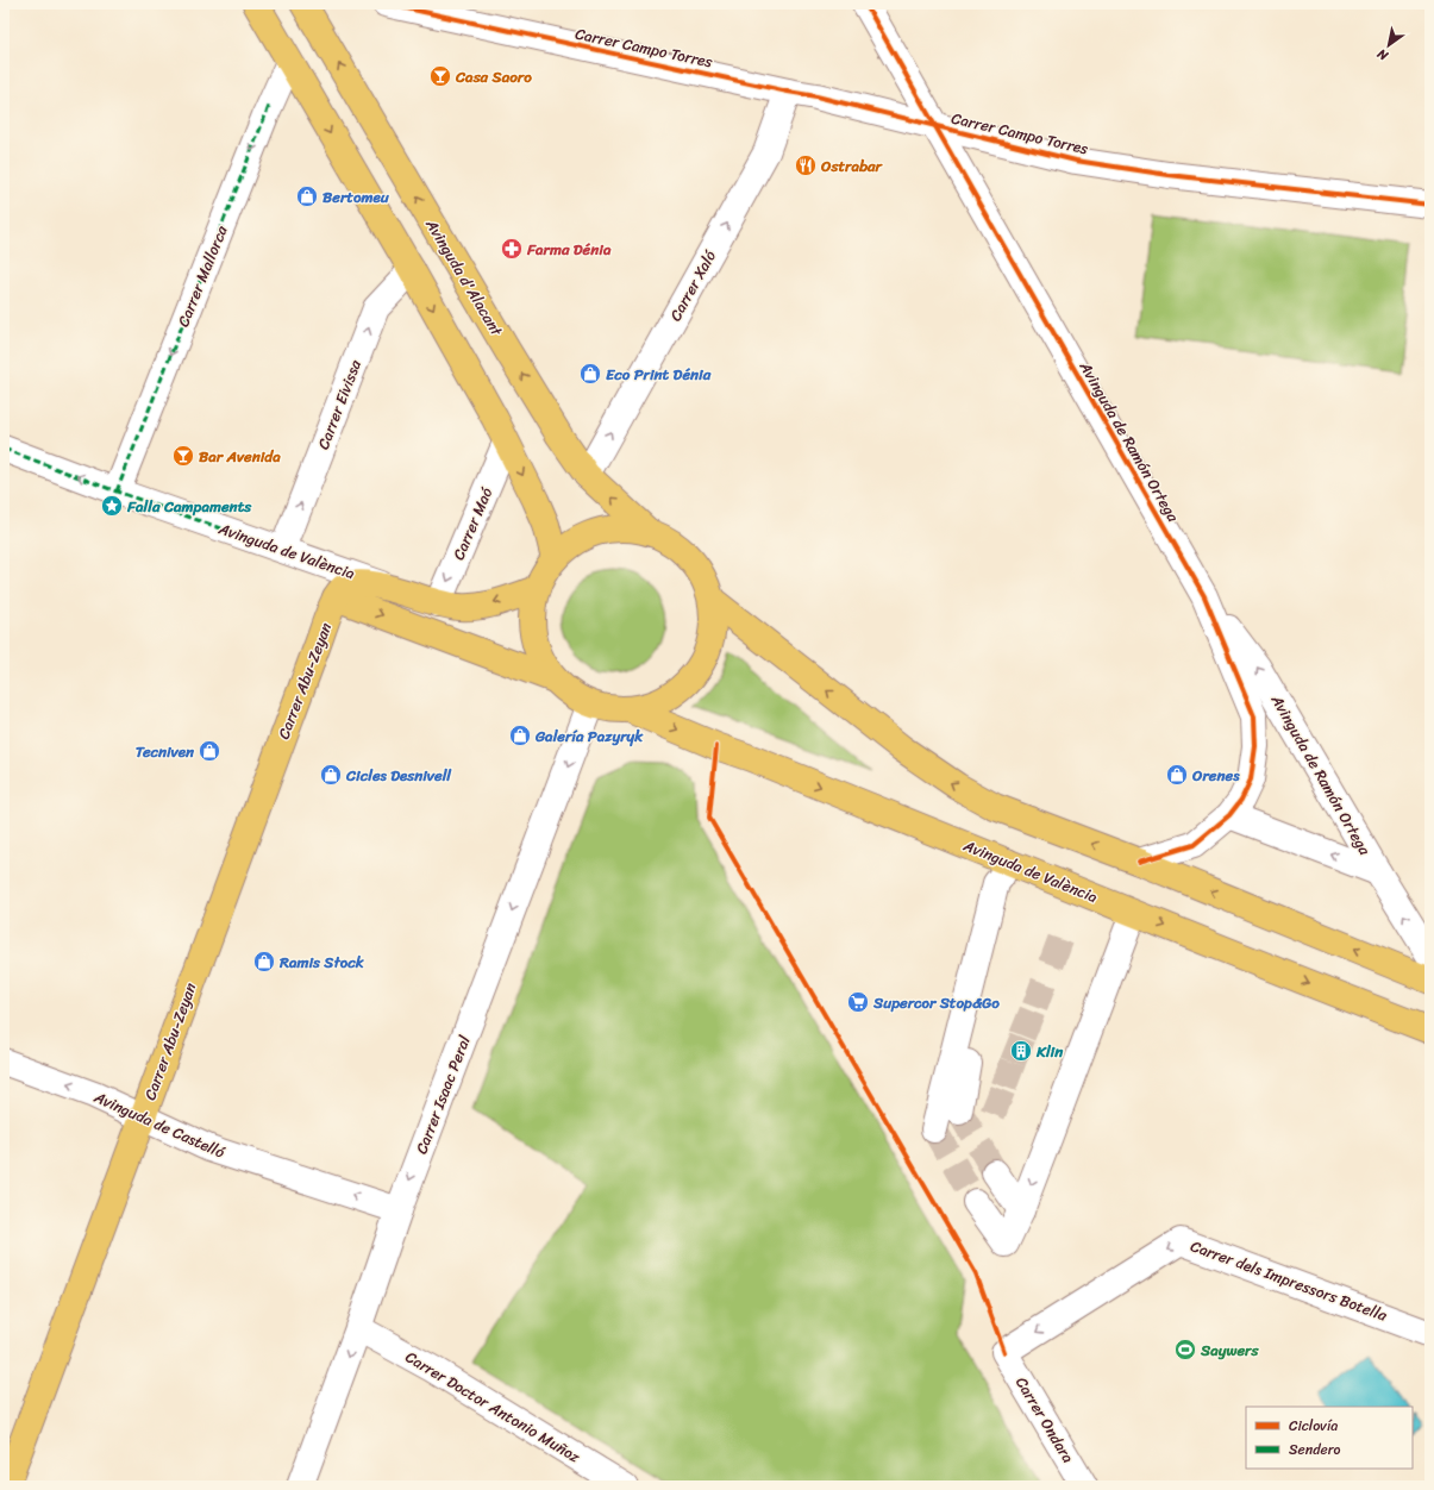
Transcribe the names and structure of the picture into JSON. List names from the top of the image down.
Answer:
{
  "streets": {
    "main road": ["Avinguda d'Alacant", "Avinguda de València", "Carrer Abu-Zeyan"],
    "street": [
      "Carrer Campo Torres",
      "Carrer Mallorca",
      "Carrer Xaló",
      "Carrer Eivissa",
      "Avinguda de Ramón Ortega",
      "Carrer Maó",
      "Carrer Isaac Peral",
      "Avinguda de Castelló",
      "Carrer dels Impressors Botella",
      "Carrer Doctor Antonio Muñoz",
      "Carrer Ondara"
    ]
  },
  "crossings": [
    ["Carrer Campo Torres", "Carrer Xaló"],
    ["Carrer Campo Torres", "Avinguda de Ramón Ortega"],
    ["Carrer Mallorca", "Avinguda de València"],
    ["Avinguda d'Alacant", "Carrer Xaló"],
    ["Carrer Eivissa", "Avinguda de València"],
    ["Carrer Maó", "Avinguda de València"],
    ["Avinguda de València", "Carrer Abu-Zeyan"],
    ["Carrer Abu-Zeyan", "Avinguda de Castelló"],
    ["Carrer Isaac Peral", "Avinguda de Castelló"],
    ["Carrer Isaac Peral", "Carrer Doctor Antonio Muñoz"],
    ["Carrer dels Impressors Botella", "Carrer Ondara"]
  ],
  "one_way": [
    "Carrer Mallorca",
    "Carrer Xaló",
    "Carrer Eivissa",
    "Carrer Maó",
    "Carrer Isaac Peral",
    "Avinguda de Castelló",
    "Carrer dels Impressors Botella"
  ],
  "places": {
    "bar": ["Casa Saoro", "Bar Avenida"],
    "restaurant": ["Ostrabar"],
    "shop": [
      "Bertomeu",
      "Eco Print Dénia",
      "Galería Pazyryk",
      "Tecniven",
      "Cicles Desnivell",
      "Orenes",
      "Ramis Stock"
    ],
    "pharmacy": ["Farma Dénia"],
    "place": ["Falla Campaments"],
    "supermarket": ["Supercor Stop&Go"],
    "building": ["Klin"],
    "sports": ["Saywers"]
  },
  "legend": ["Ciclovía", "Sendero"],
  "north": "bottom left"
}
